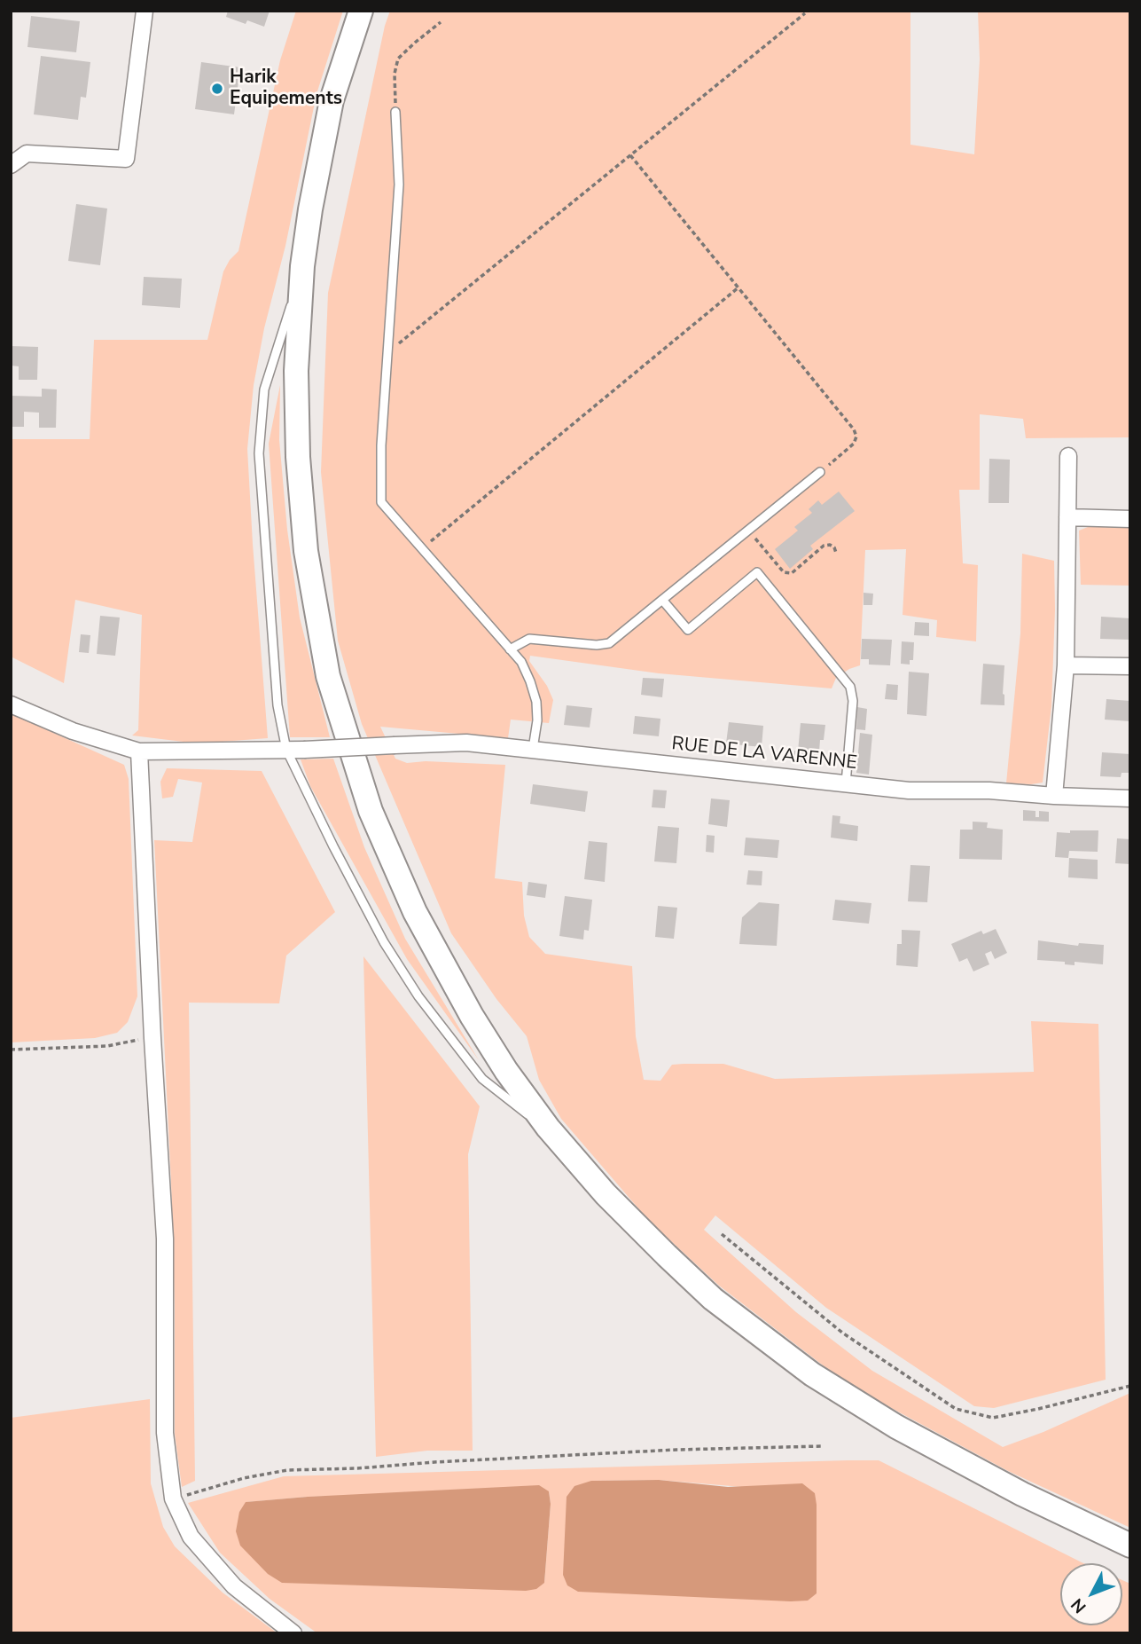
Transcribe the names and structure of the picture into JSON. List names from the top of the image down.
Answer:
{
  "streets": {
    "street": ["RUE DE LA VARENNE"]
  },
  "places": ["Harik Equipements"],
  "north": "bottom left"
}
